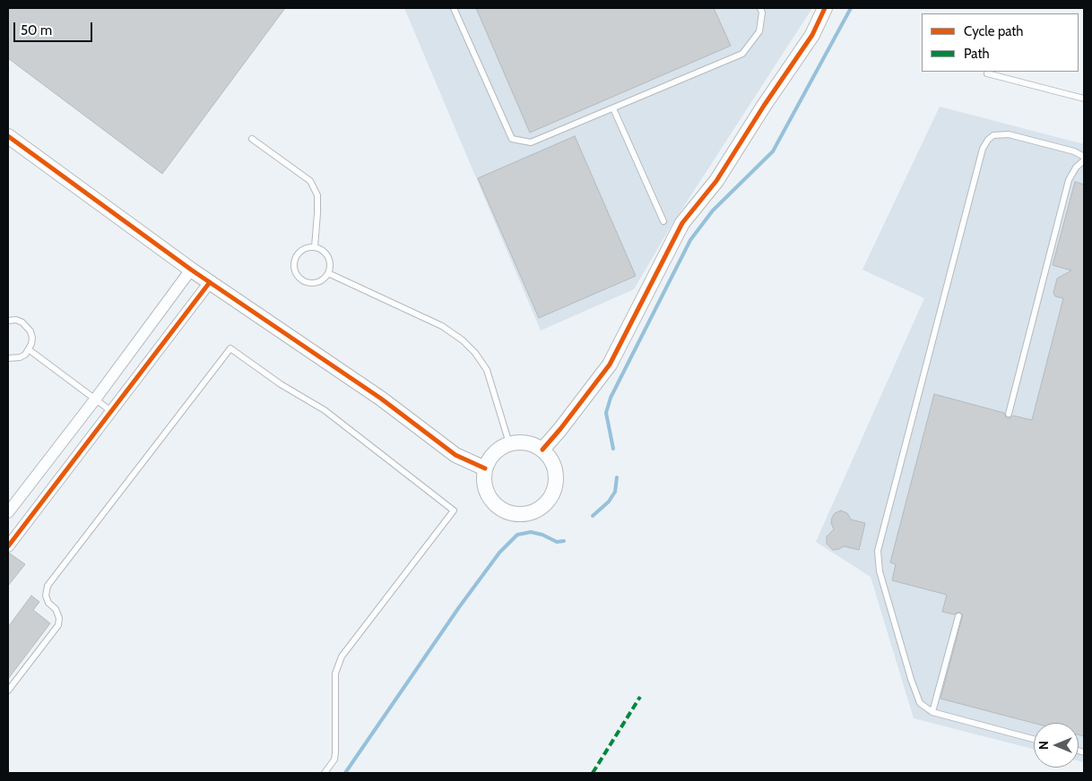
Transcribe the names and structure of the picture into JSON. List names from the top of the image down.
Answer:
{
  "legend": ["Cycle path", "Path"],
  "scale_bar": "50 m",
  "north": "left"
}
